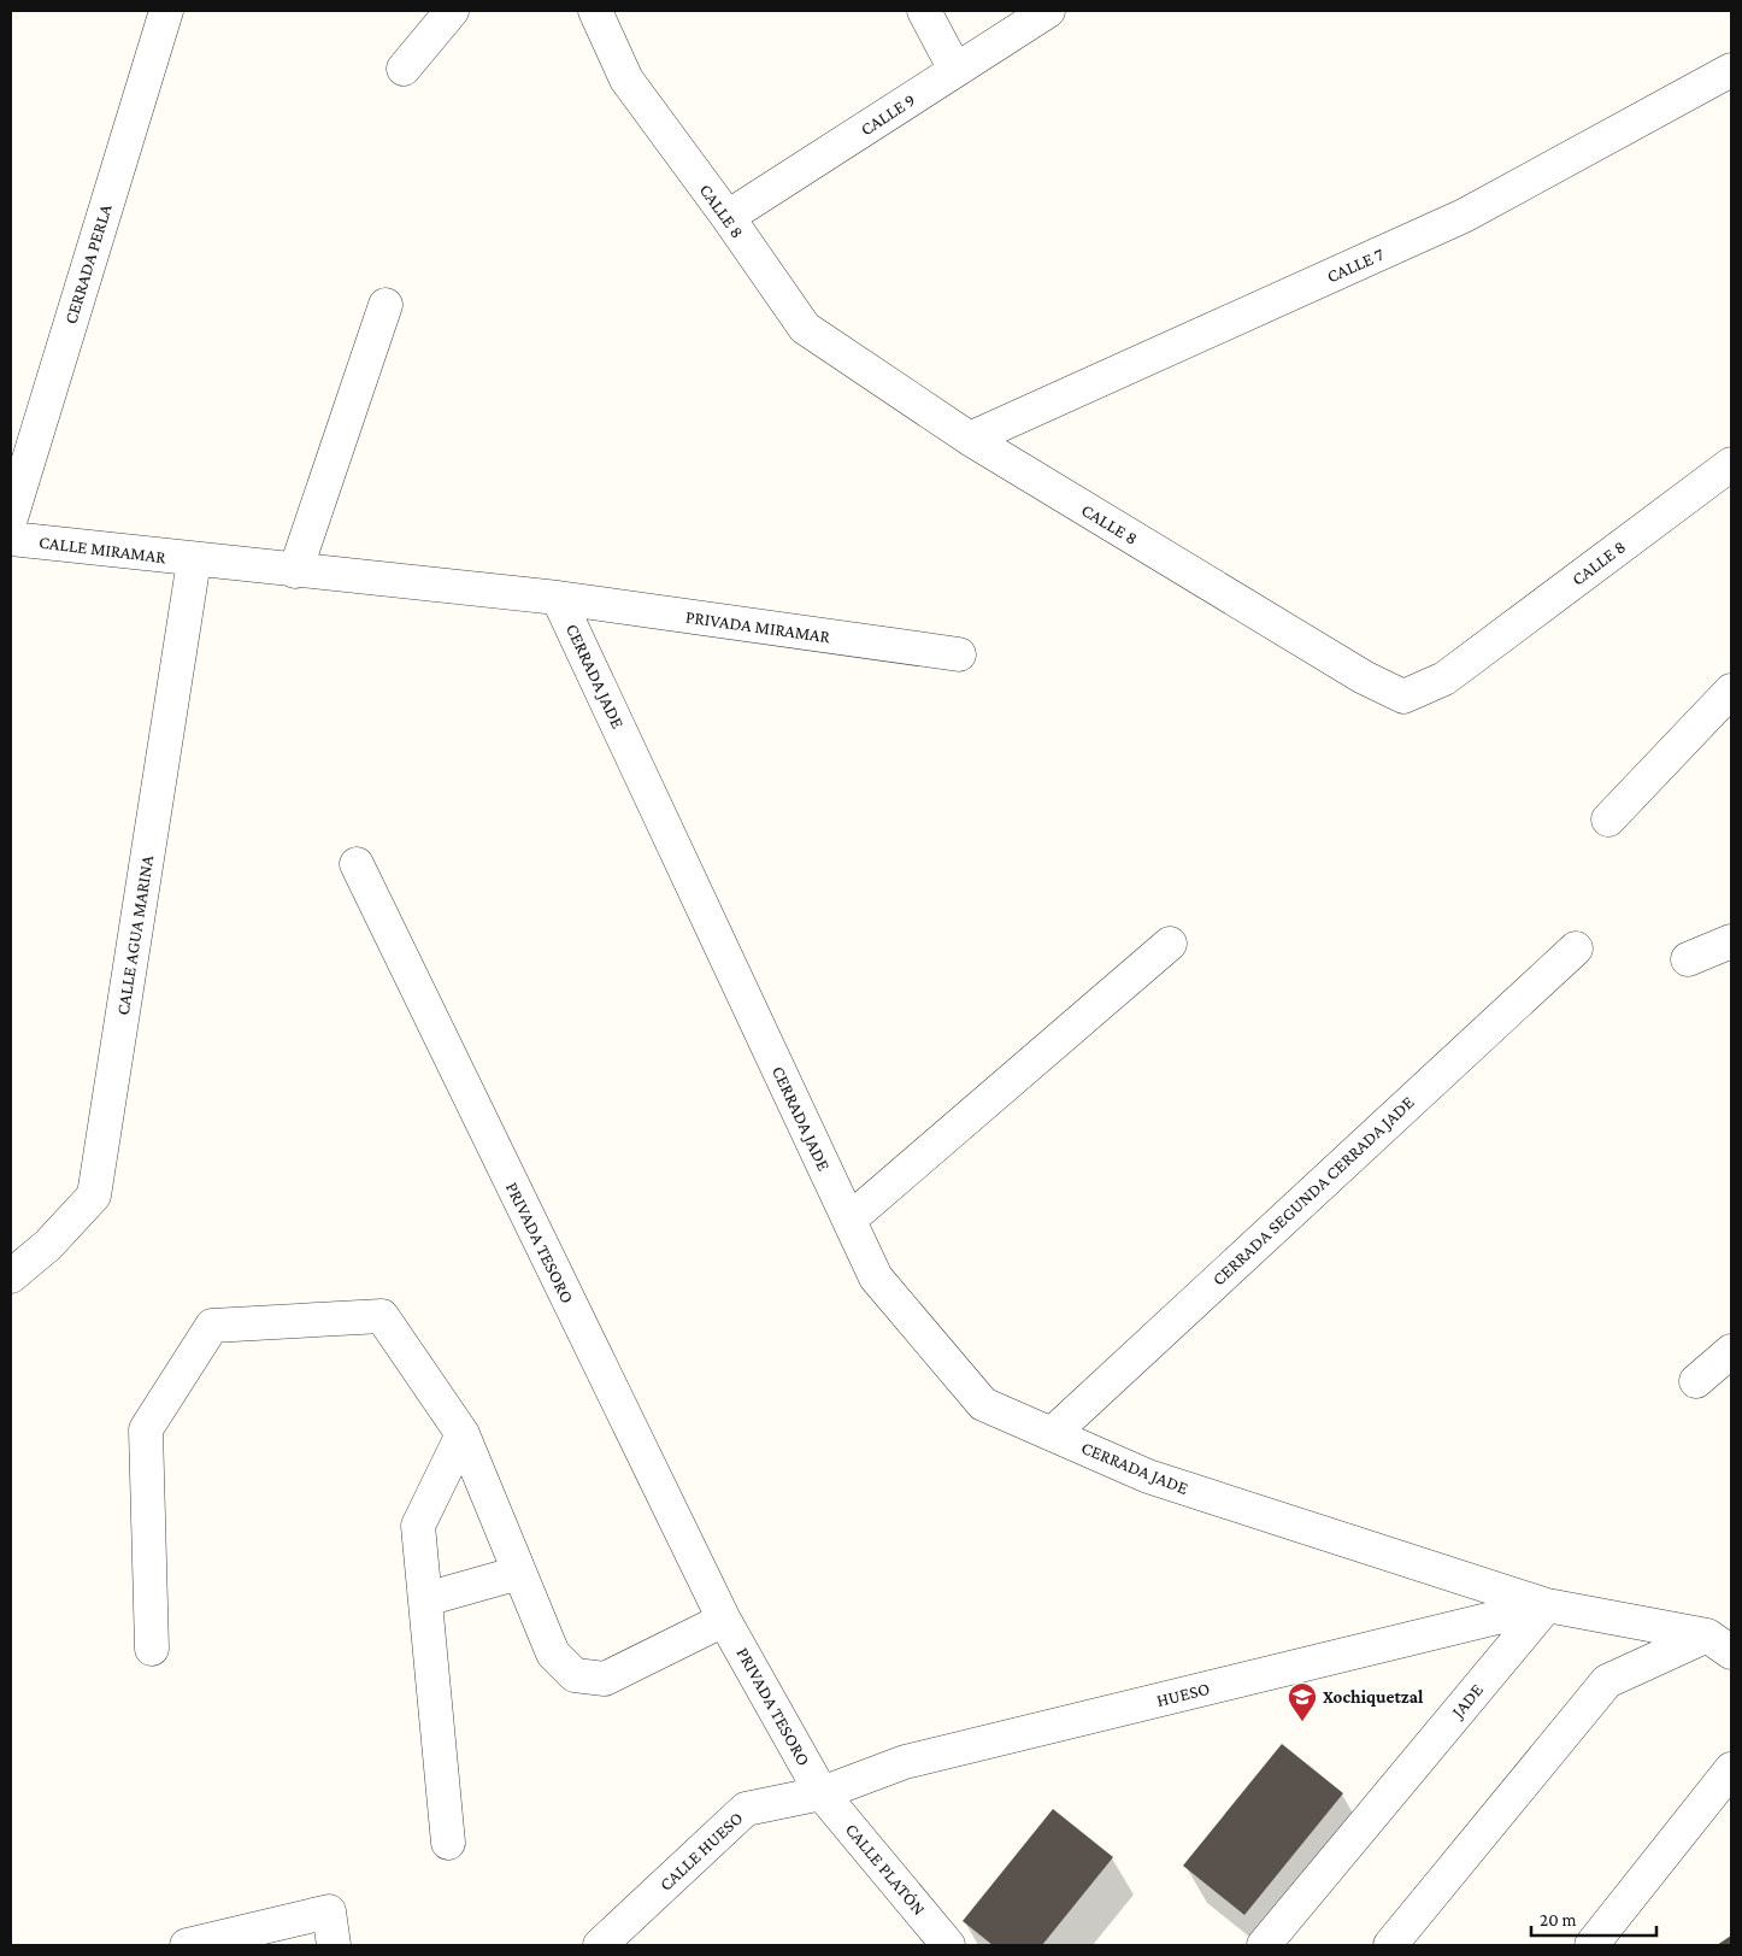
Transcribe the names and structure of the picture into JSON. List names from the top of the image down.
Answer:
{
  "streets": {
    "street": [
      "CALLE 9",
      "CALLE 8",
      "CERRADA PERLA",
      "CALLE 7",
      "CALLE MIRAMAR",
      "PRIVADA MIRAMAR",
      "CERRADA JADE",
      "CALLE AGUA MARINA",
      "CERRADA SEGUNDA CERRADA JADE",
      "PRIVADA TESORO",
      "HUESO",
      "JADE",
      "CALLE HUESO",
      "CALLE PLATÓN"
    ]
  },
  "crossings": [
    ["CALLE 9", "CALLE 8"],
    ["CALLE 8", "CALLE 7"],
    ["CALLE MIRAMAR", "CALLE AGUA MARINA"],
    ["PRIVADA MIRAMAR", "CERRADA JADE"],
    ["CERRADA JADE", "CERRADA SEGUNDA CERRADA JADE"],
    ["CERRADA JADE", "HUESO"],
    ["CERRADA JADE", "JADE"],
    ["PRIVADA TESORO", "HUESO"],
    ["PRIVADA TESORO", "CALLE HUESO"],
    ["PRIVADA TESORO", "CALLE PLATÓN"],
    ["HUESO", "JADE"],
    ["HUESO", "CALLE HUESO"],
    ["HUESO", "CALLE PLATÓN"],
    ["CALLE HUESO", "CALLE PLATÓN"]
  ],
  "places": {
    "school or university": ["Xochiquetzal"]
  },
  "scale_bar": "20 m"
}
